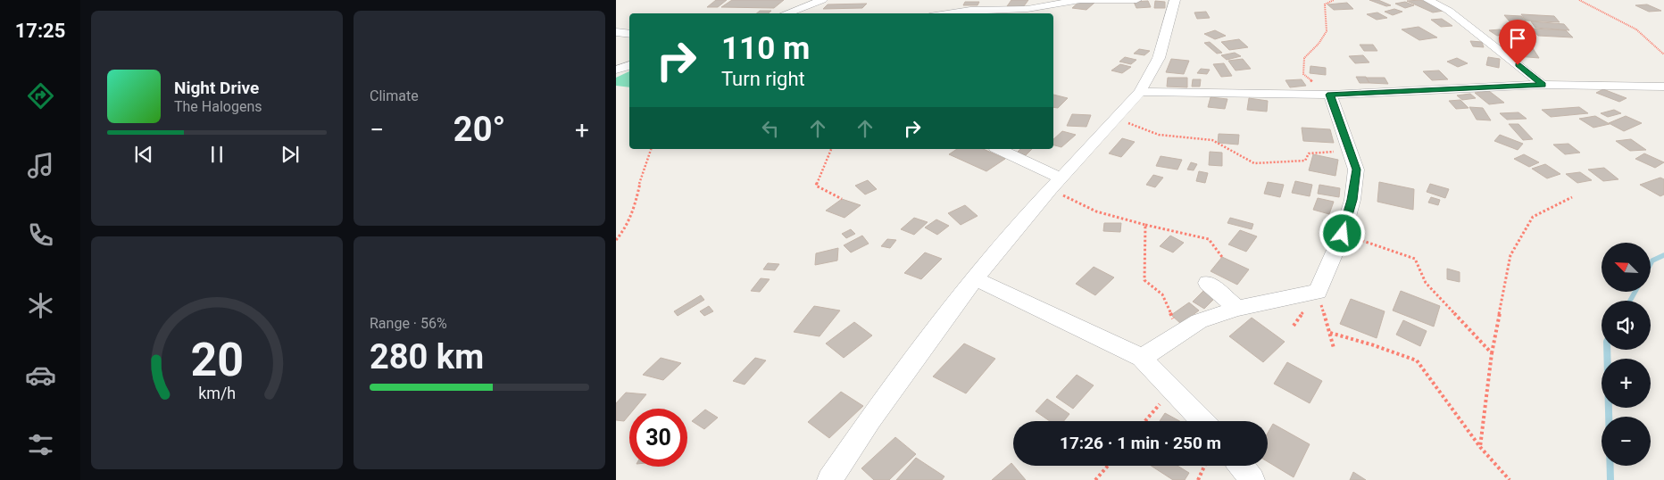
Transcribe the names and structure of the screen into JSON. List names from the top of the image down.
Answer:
{
  "north": "top left",
  "page": {
    "tabs": "17:25",
    "tile": [
      "Climate",
      ["Range · 56%", "280 km"]
    ],
    "turn": ["110 m", "Turn right"],
    "song": ["Night Drive", "The Halogens"],
    "heat": ["−", "20°", "+"],
    "map_buttons": ["+", "−"],
    "limit": "30",
    "trip": "17:26 · 1 min · 250 m",
    "gauge": ["20", "km/h"]
  }
}
